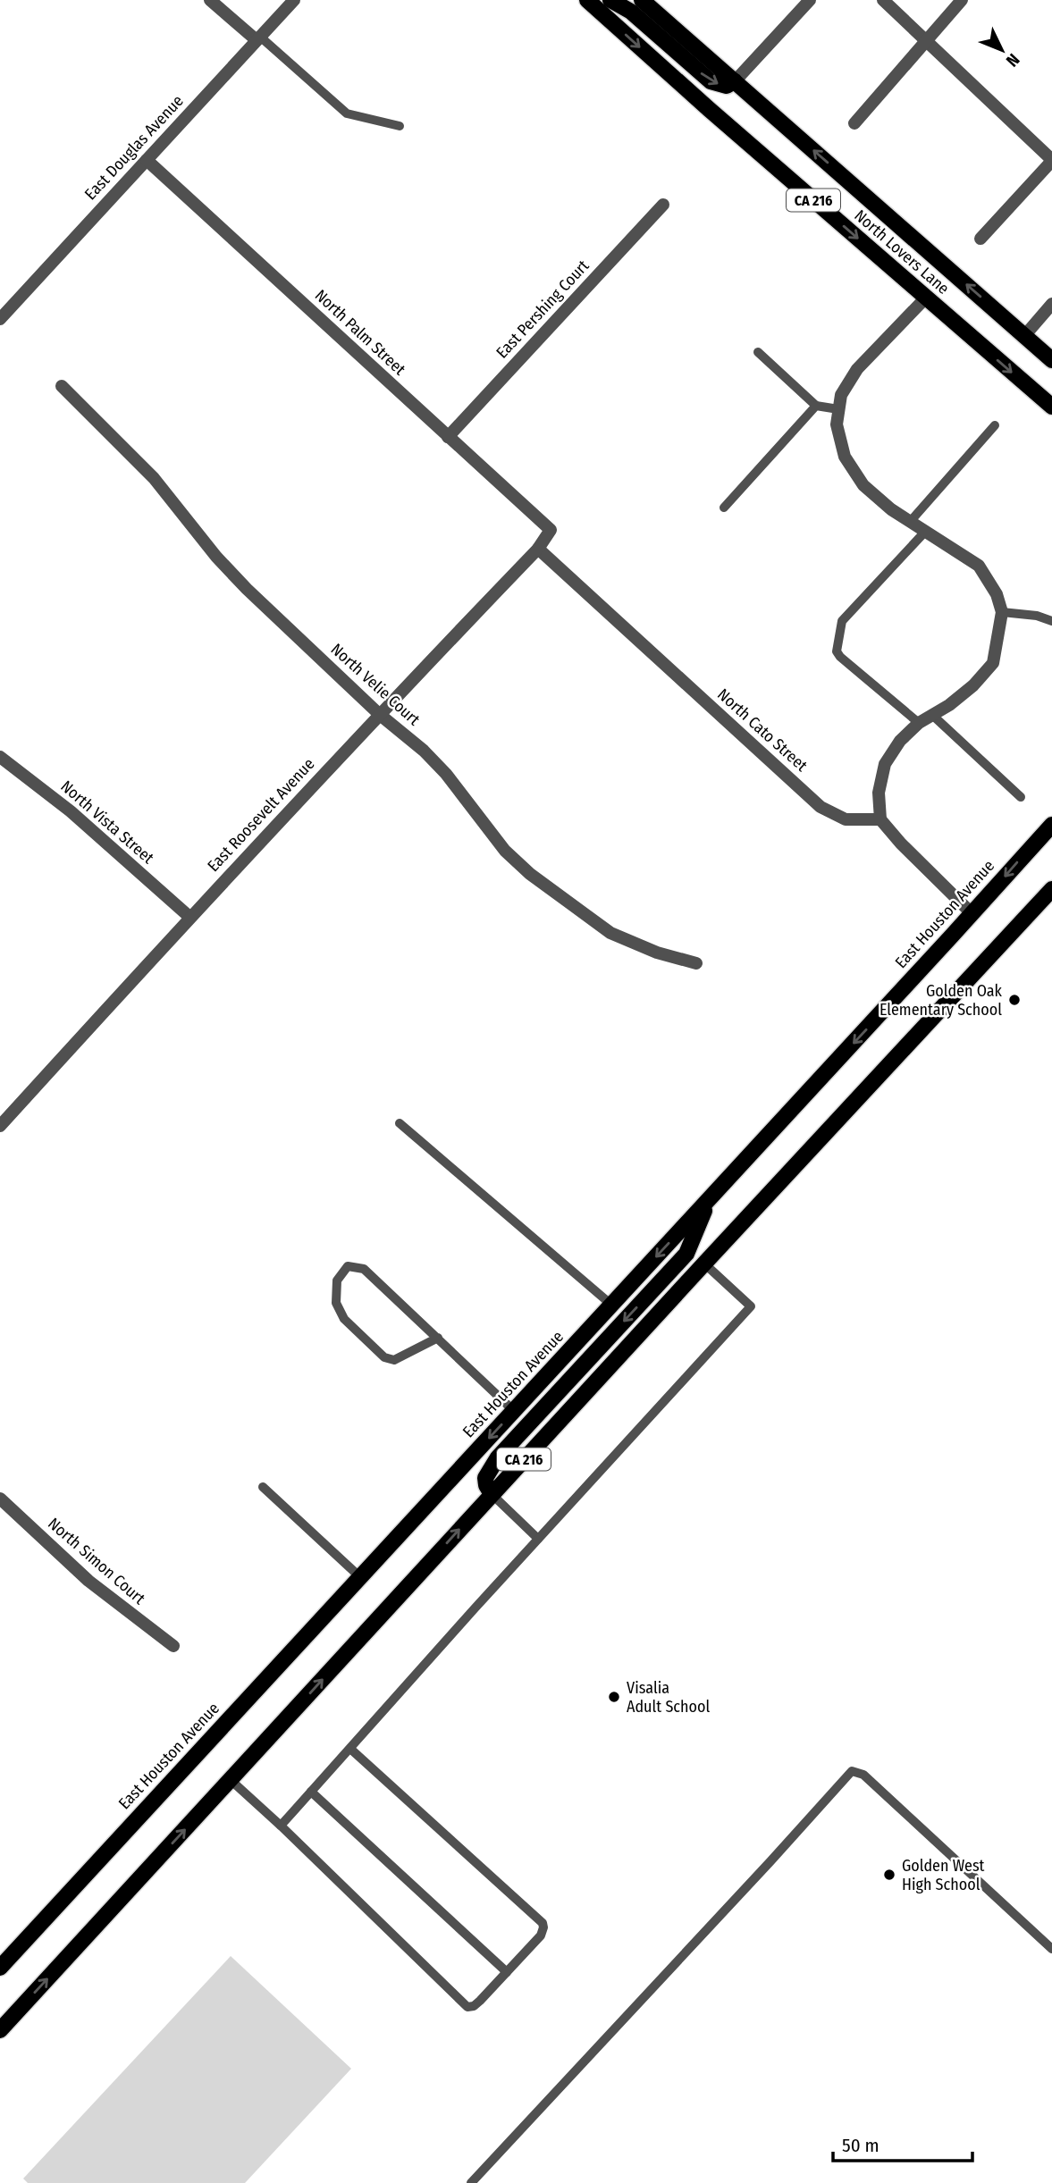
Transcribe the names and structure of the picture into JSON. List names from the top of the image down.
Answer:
{
  "streets": {
    "main road": ["CA 216", "North Lovers Lane", "East Houston Avenue"],
    "street": [
      "East Douglas Avenue",
      "East Pershing Court",
      "North Palm Street",
      "North Velie Court",
      "North Cato Street",
      "East Roosevelt Avenue",
      "North Vista Street",
      "North Simon Court"
    ]
  },
  "crossings": [
    ["East Douglas Avenue", "North Palm Street"],
    ["East Pershing Court", "North Palm Street"],
    ["North Palm Street", "East Roosevelt Avenue"],
    ["North Velie Court", "East Roosevelt Avenue"],
    ["North Cato Street", "East Roosevelt Avenue"],
    ["East Roosevelt Avenue", "North Vista Street"]
  ],
  "places": ["Golden Oak Elementary School", "Visalia Adult School", "Golden West High School"],
  "scale_bar": "50 m",
  "north": "bottom right"
}
